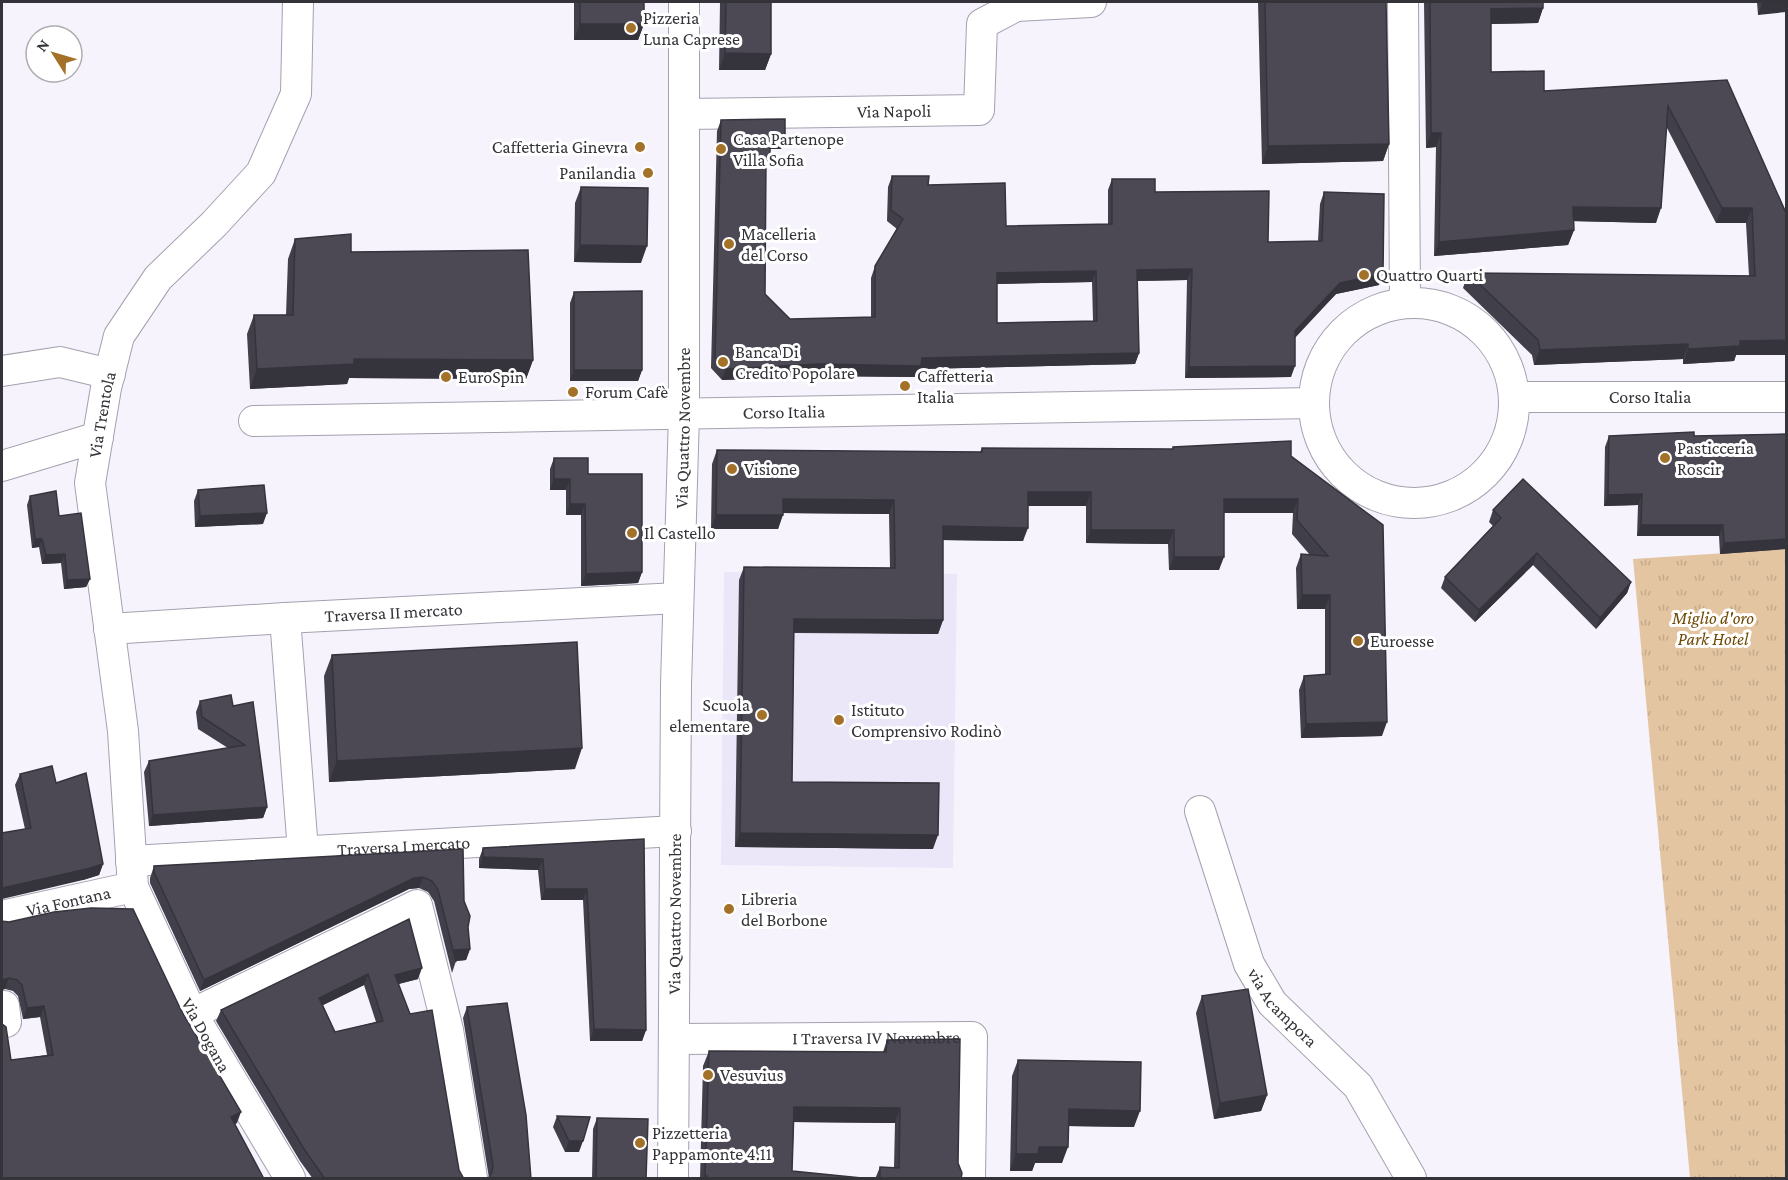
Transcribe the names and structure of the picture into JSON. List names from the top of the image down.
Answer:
{
  "streets": {
    "street": [
      "Via Napoli",
      "Corso Italia",
      "Via Trentola",
      "Via Quattro Novembre",
      "Traversa II mercato",
      "Traversa I mercato",
      "Via Fontana",
      "via Acampora",
      "Via Dogana",
      "I Traversa IV Novembre"
    ]
  },
  "crossings": [
    ["Via Napoli", "Via Quattro Novembre"],
    ["Corso Italia", "Via Quattro Novembre"],
    ["Via Trentola", "Traversa II mercato"],
    ["Via Trentola", "Traversa I mercato"],
    ["Via Trentola", "Via Fontana"],
    ["Via Trentola", "Via Dogana"],
    ["Via Quattro Novembre", "Traversa II mercato"],
    ["Via Quattro Novembre", "Traversa I mercato"],
    ["Via Quattro Novembre", "I Traversa IV Novembre"],
    ["Traversa I mercato", "Via Fontana"],
    ["Traversa I mercato", "Via Dogana"],
    ["Via Fontana", "Via Dogana"]
  ],
  "parks": ["Miglio d'oro Park Hotel"],
  "places": [
    "Pizzeria Luna Caprese",
    "Caffetteria Ginevra",
    "Casa Partenope Villa Sofia",
    "Panilandia",
    "Macelleria del Corso",
    "Quattro Quarti",
    "Banca Di Credito Popolare",
    "EuroSpin",
    "Caffetteria Italia",
    "Forum Cafè",
    "Pasticceria Roscir",
    "Visione",
    "Il Castello",
    "Euroesse",
    "Scuola elementare",
    "Istituto Comprensivo Rodinò",
    "Libreria del Borbone",
    "Vesuvius",
    "Pizzetteria Pappamonte 4.11"
  ],
  "north": "top left"
}
